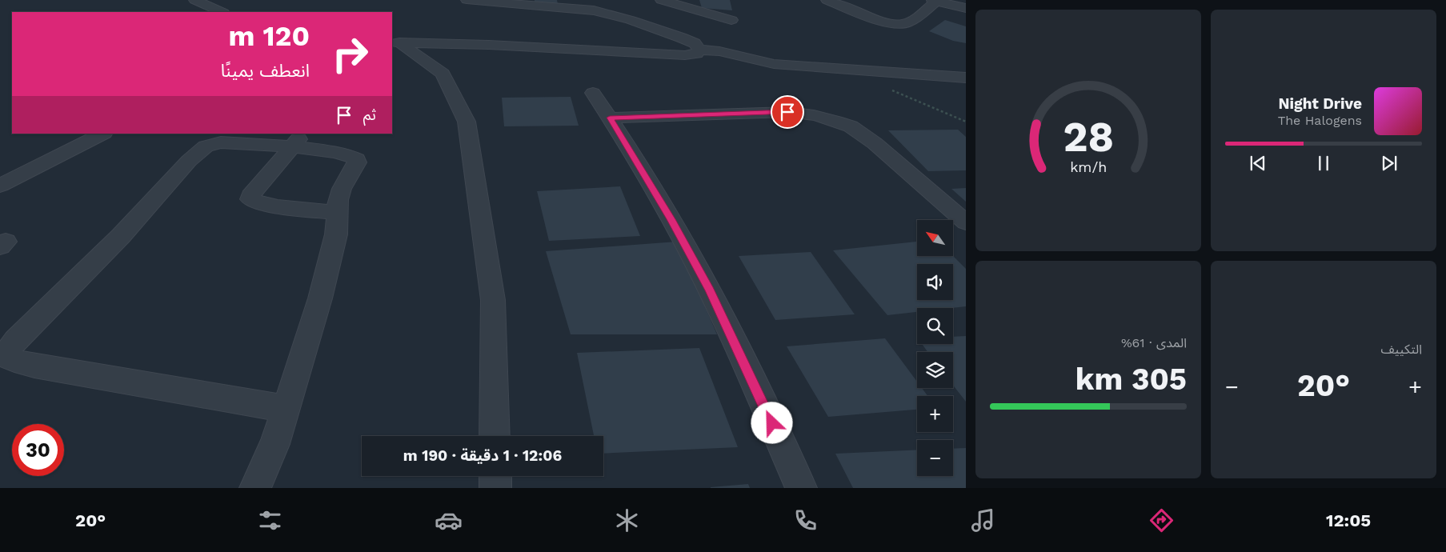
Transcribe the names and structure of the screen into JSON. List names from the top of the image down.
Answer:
{
  "north": "top left",
  "page": {
    "turn": ["120 m", "انعطف يمينًا"],
    "song": ["Night Drive", "The Halogens"],
    "then": "ثم",
    "map_buttons": ["+", "−"],
    "tile": [
      "التكييف",
      ["المدى · 61%", "305 km"]
    ],
    "heat": ["−", "20°", "+"],
    "limit": "30",
    "trip": "12:06 · 1 دقيقة · 190 m",
    "tabs": ["12:05", "20°"],
    "gauge": ["28", "km/h"]
  }
}
